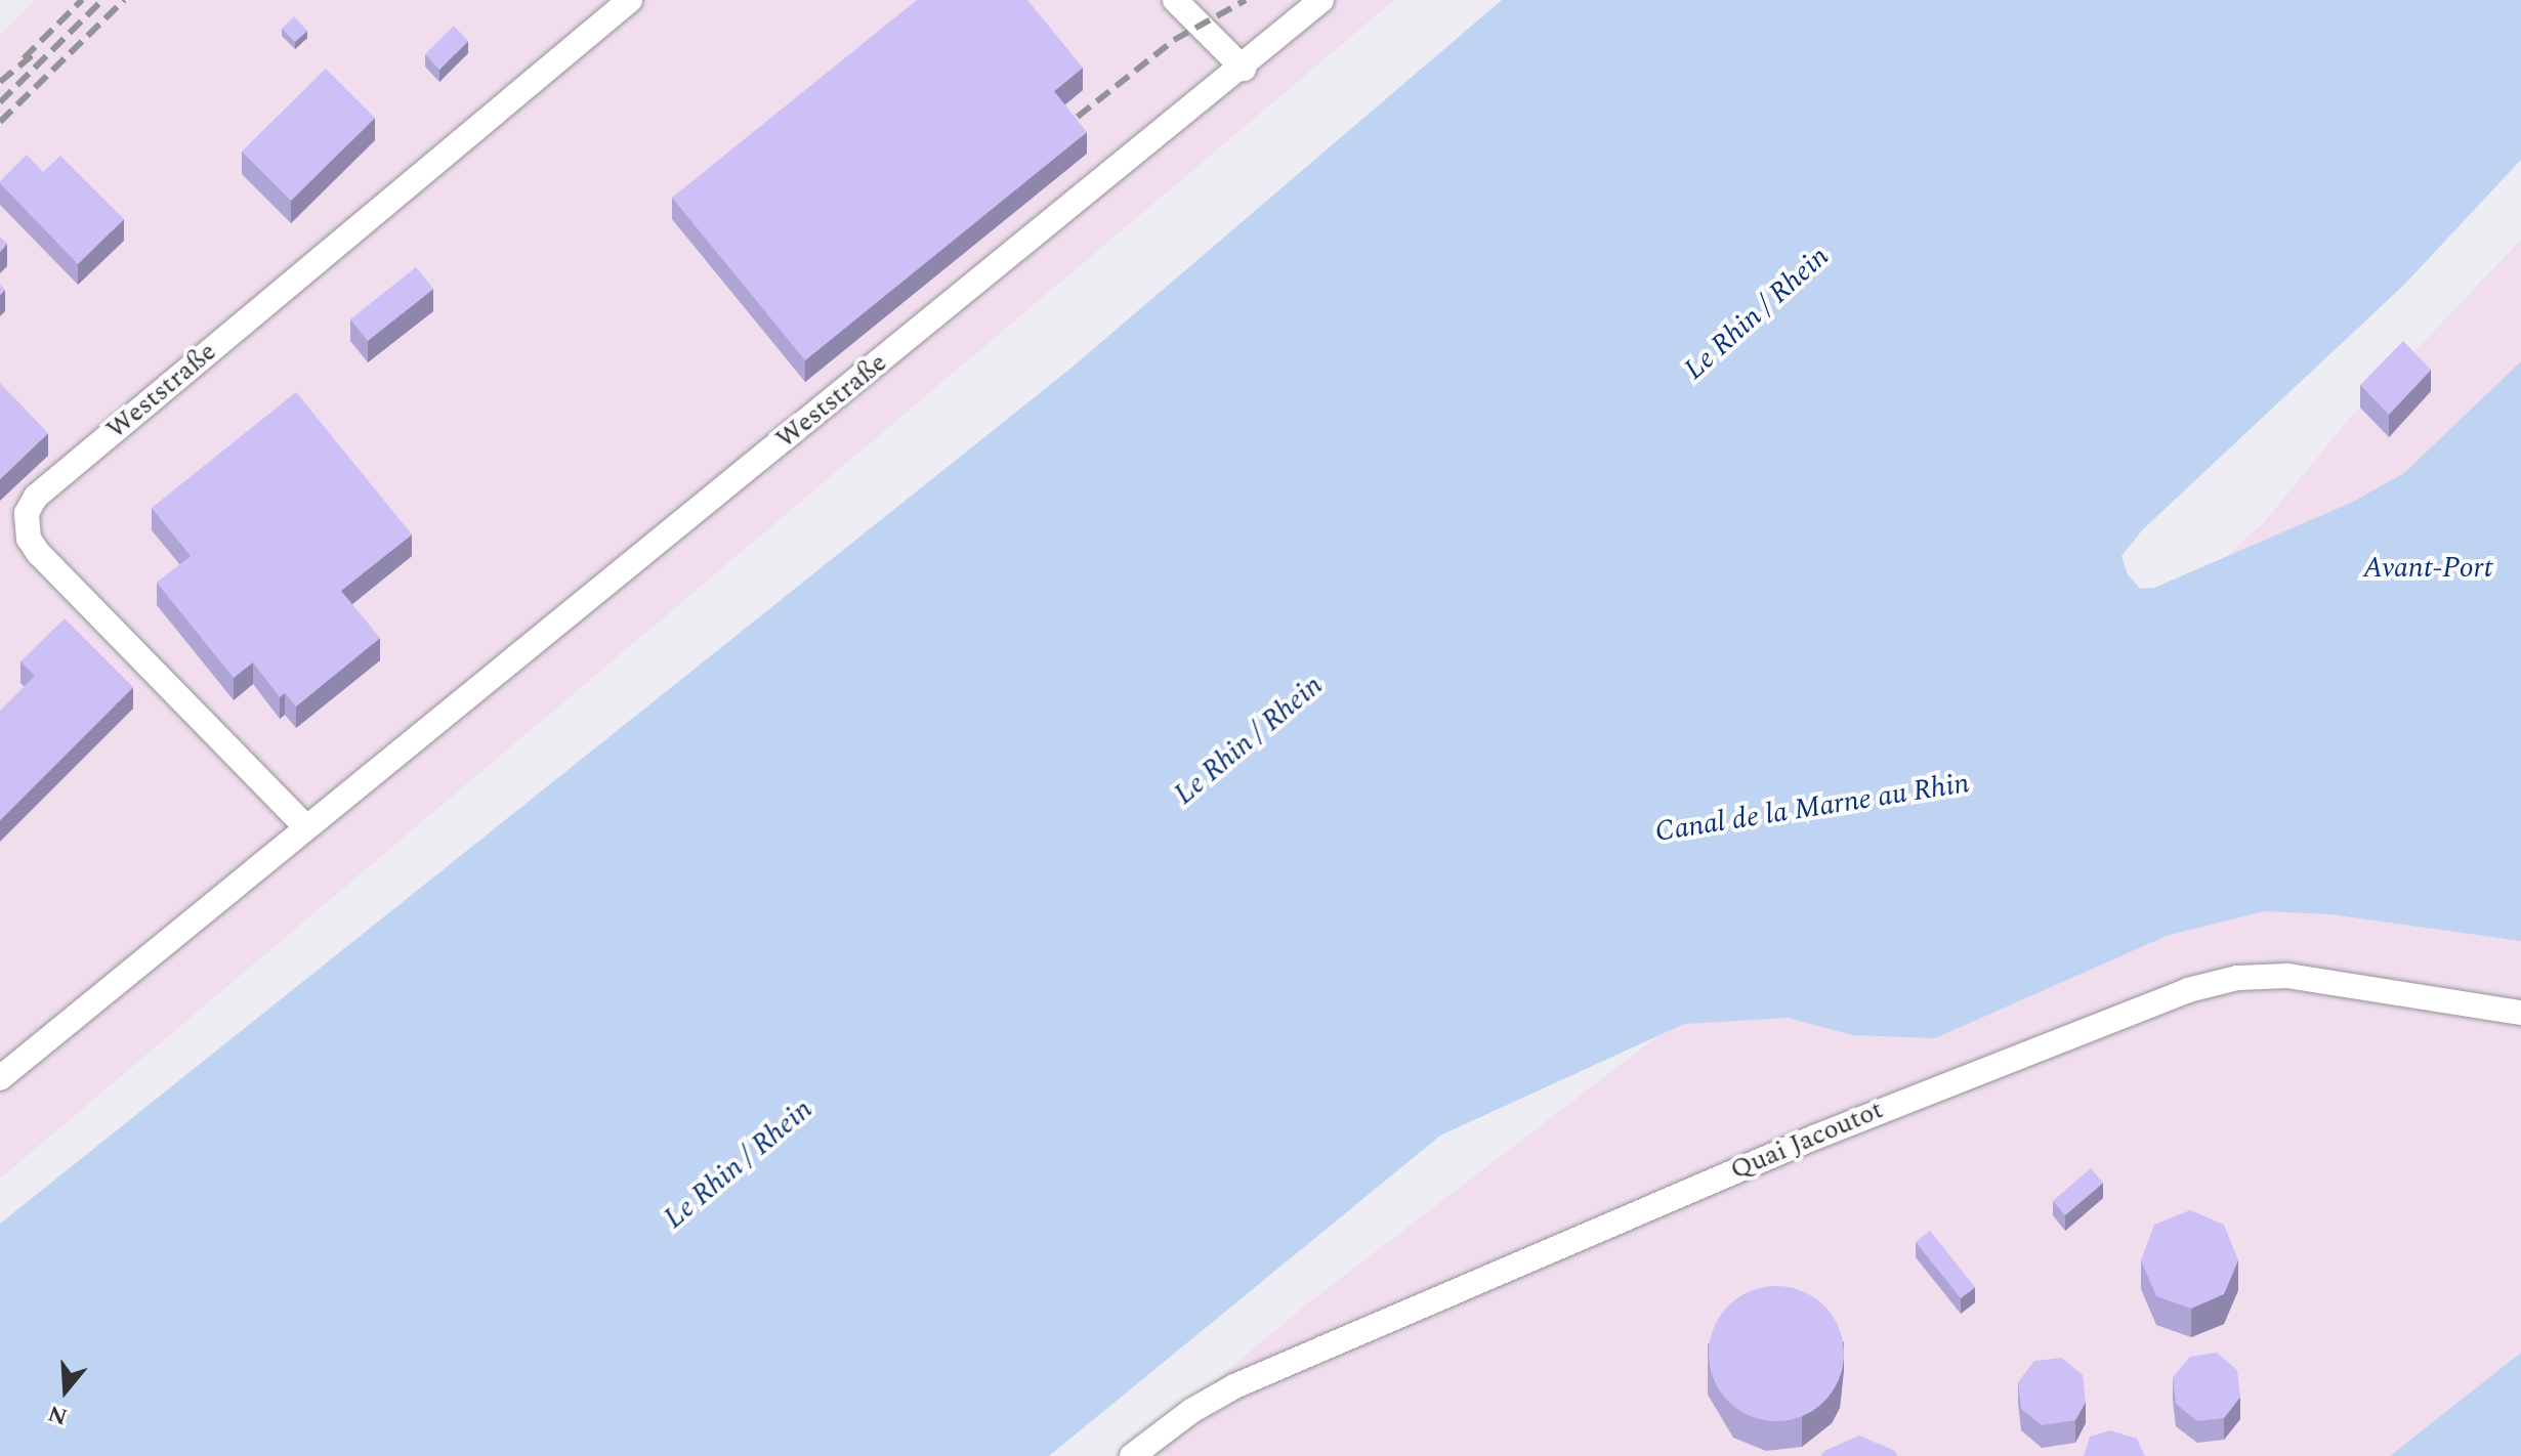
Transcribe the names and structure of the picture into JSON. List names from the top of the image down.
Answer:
{
  "streets": {
    "street": ["Weststraße", "Quai Jacoutot"]
  },
  "water": ["Le Rhin / Rhein", "Avant-Port", "Canal de la Marne au Rhin"],
  "north": "bottom"
}
